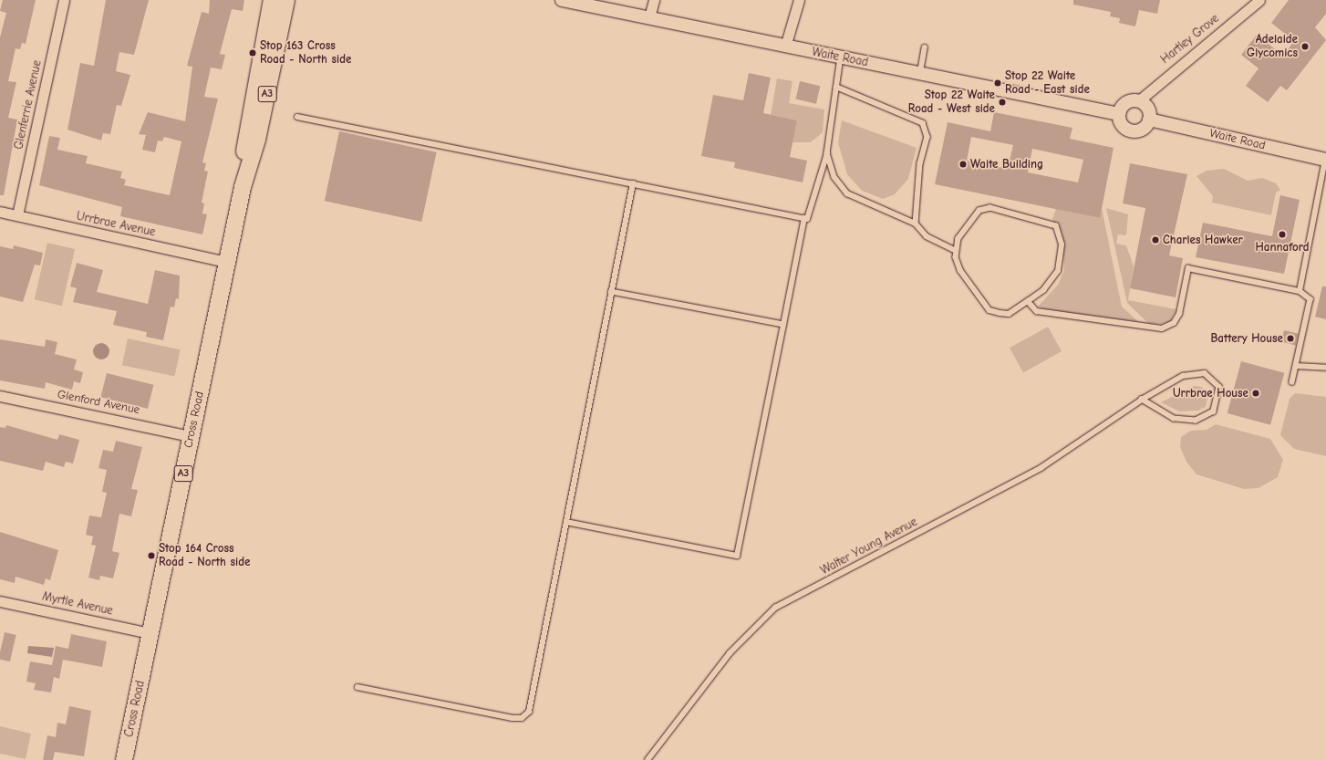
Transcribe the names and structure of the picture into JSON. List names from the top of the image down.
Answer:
{
  "streets": {
    "highway": ["A3", "Cross Road"],
    "street": [
      "Hartley Grove",
      "Waite Road",
      "Glenferrie Avenue",
      "Urrbrae Avenue",
      "Glenford Avenue",
      "Myrtle Avenue"
    ],
    "lane": ["Walter Young Avenue"]
  },
  "crossings": [
    ["Hartley Grove", "Waite Road"],
    ["Glenferrie Avenue", "Urrbrae Avenue"],
    ["Urrbrae Avenue", "Cross Road"],
    ["Glenford Avenue", "Cross Road"],
    ["Cross Road", "Myrtle Avenue"]
  ],
  "places": [
    "Adelaide Glycomics",
    "Stop 163 Cross Road - North side",
    "Stop 22 Waite Road - East side",
    "Stop 22 Waite Road - West side",
    "Waite Building",
    "Hannaford",
    "Charles Hawker",
    "Battery House",
    "Urrbrae House",
    "Stop 164 Cross Road - North side"
  ]
}
